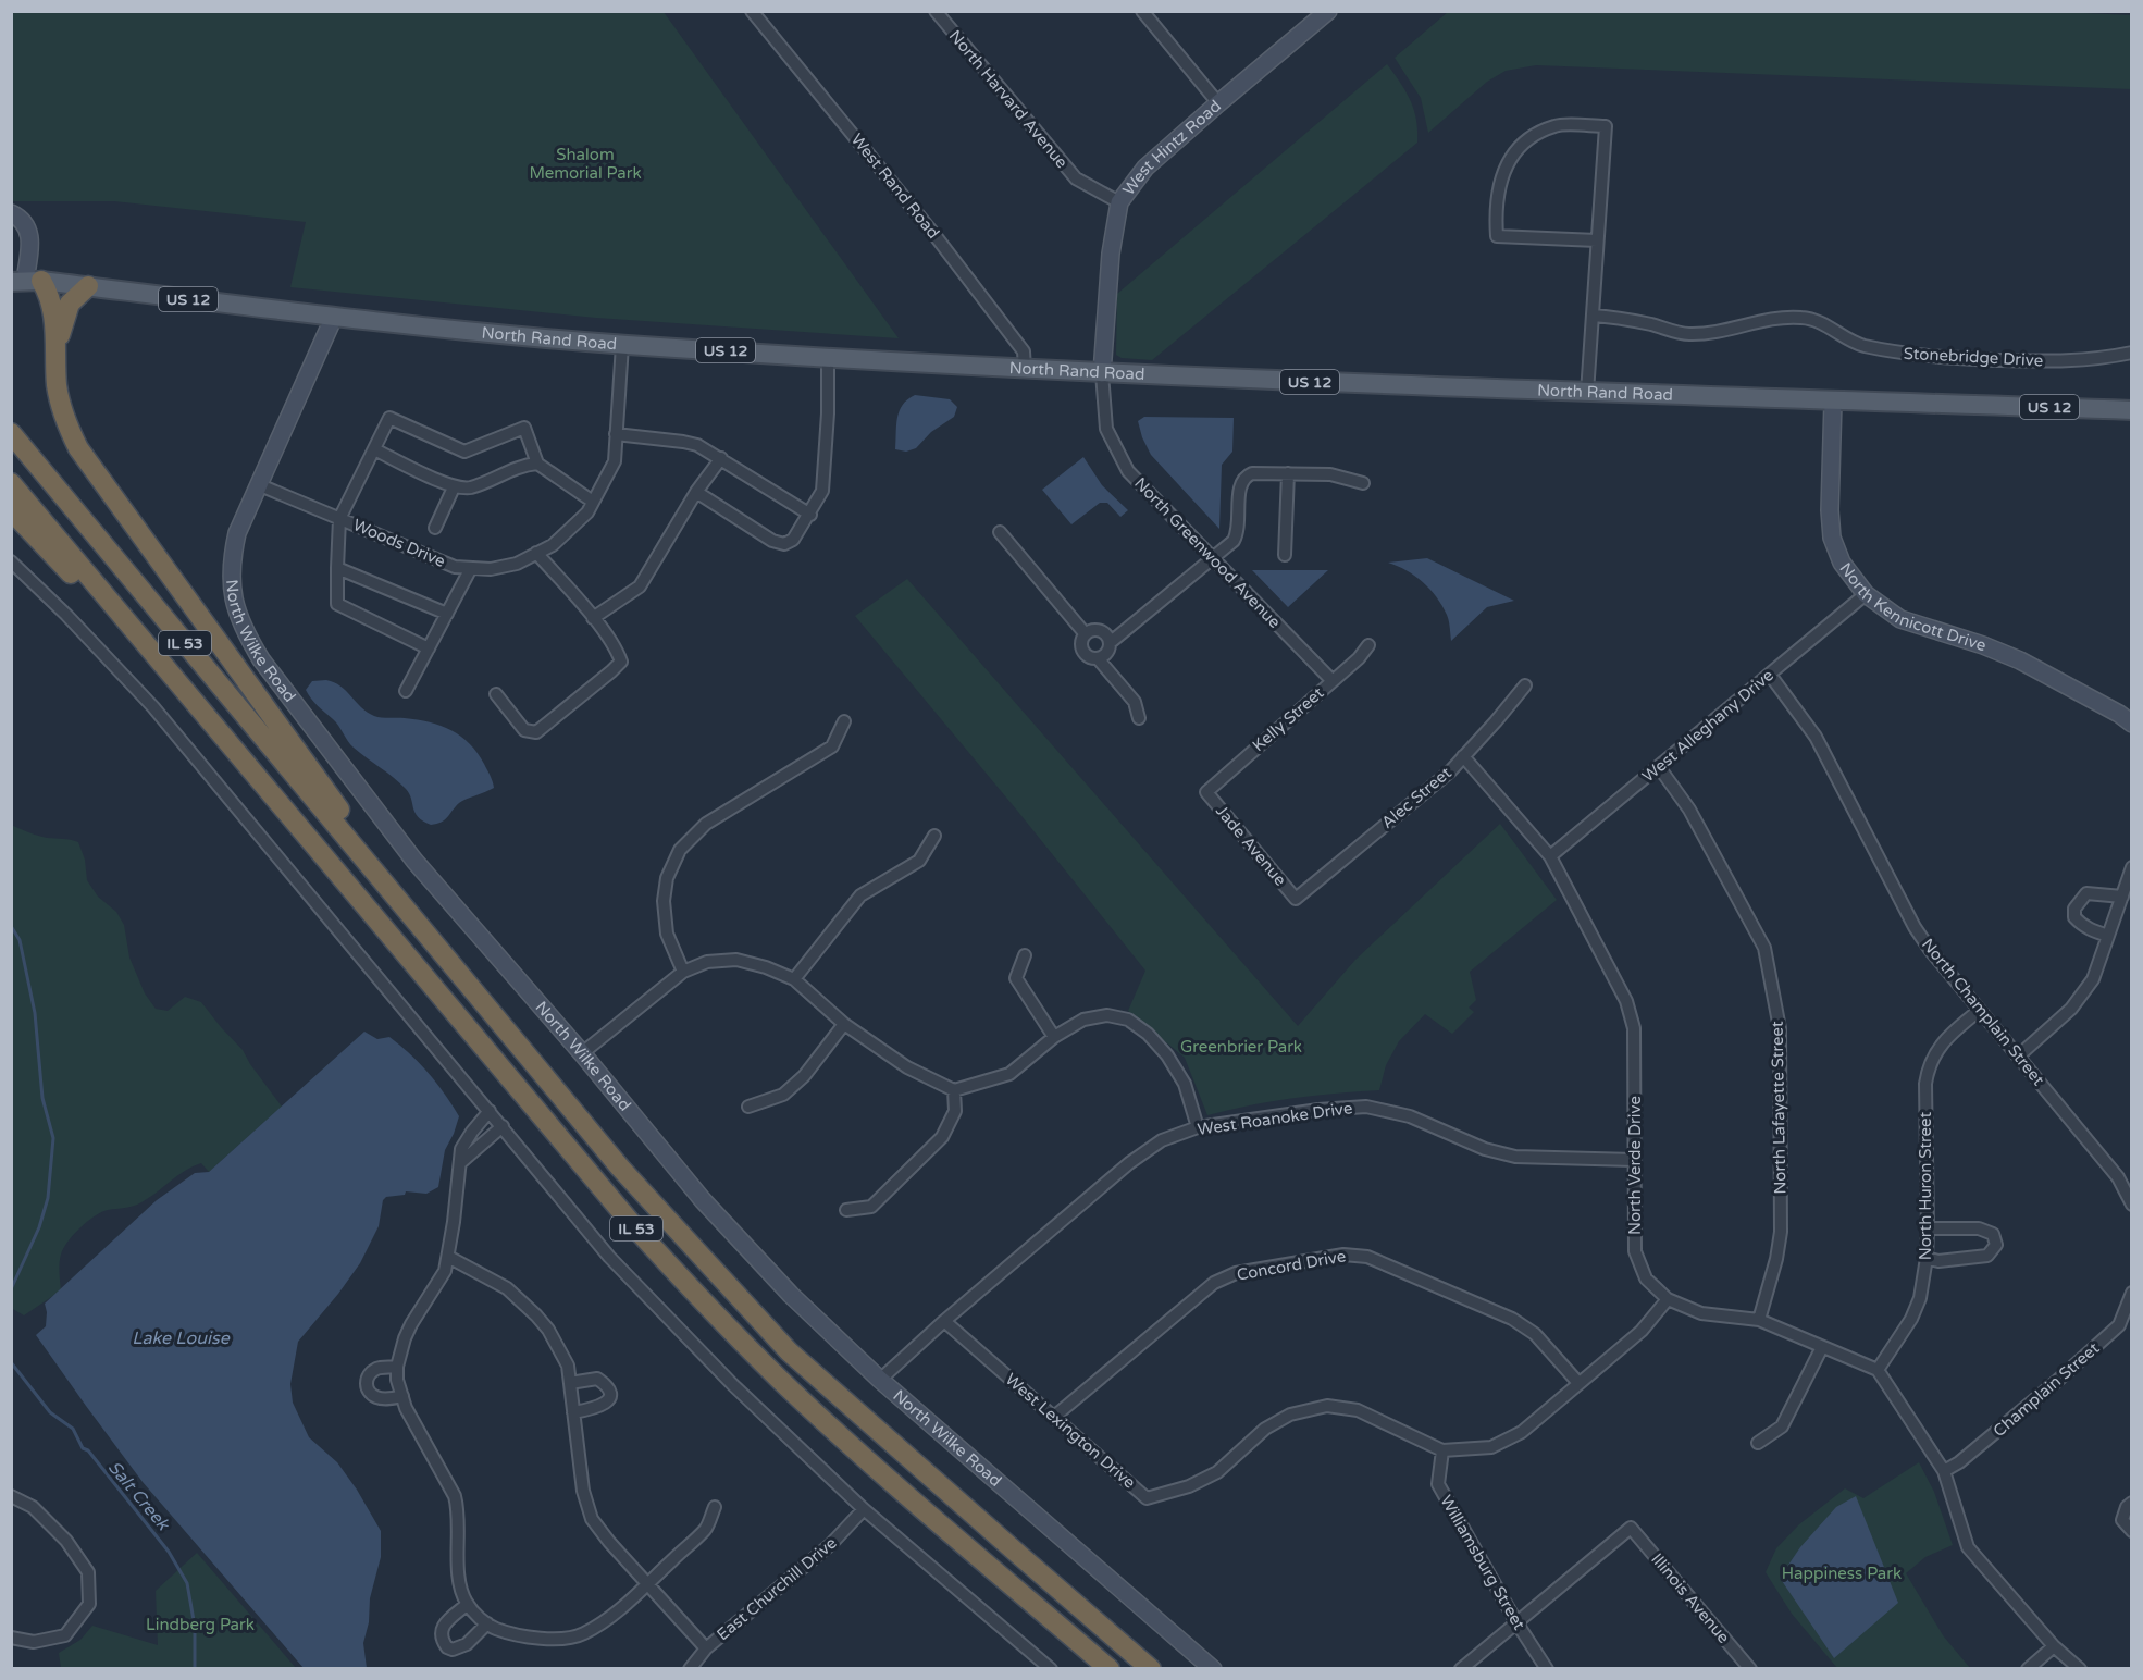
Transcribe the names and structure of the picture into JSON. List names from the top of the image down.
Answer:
{
  "streets": {
    "highway": ["IL 53"],
    "main road": ["US 12", "North Rand Road"],
    "street": [
      "North Harvard Avenue",
      "West Hintz Road",
      "West Rand Road",
      "Stonebridge Drive",
      "Woods Drive",
      "North Greenwood Avenue",
      "North Kennicott Drive",
      "North Wilke Road",
      "Kelly Street",
      "West Alleghany Drive",
      "Alec Street",
      "Jade Avenue",
      "North Champlain Street",
      "North Lafayette Street",
      "West Roanoke Drive",
      "North Verde Drive",
      "North Huron Street",
      "Concord Drive",
      "Champlain Street",
      "West Lexington Drive",
      "Williamsburg Street",
      "East Churchill Drive",
      "Illinois Avenue"
    ]
  },
  "crossings": [
    ["North Harvard Avenue", "West Hintz Road"],
    ["West Hintz Road", "North Rand Road"],
    ["West Hintz Road", "North Greenwood Avenue"],
    ["West Rand Road", "North Rand Road"],
    ["North Rand Road", "Woods Drive"],
    ["North Rand Road", "North Greenwood Avenue"],
    ["North Rand Road", "North Kennicott Drive"],
    ["North Rand Road", "North Wilke Road"],
    ["Woods Drive", "North Wilke Road"],
    ["North Greenwood Avenue", "Kelly Street"],
    ["North Kennicott Drive", "West Alleghany Drive"],
    ["North Wilke Road", "West Roanoke Drive"],
    ["Kelly Street", "Jade Avenue"],
    ["West Alleghany Drive", "North Champlain Street"],
    ["West Alleghany Drive", "North Lafayette Street"],
    ["West Alleghany Drive", "North Verde Drive"],
    ["Alec Street", "Jade Avenue"],
    ["Alec Street", "North Verde Drive"],
    ["North Champlain Street", "North Huron Street"],
    ["North Lafayette Street", "North Verde Drive"],
    ["West Roanoke Drive", "North Verde Drive"],
    ["West Roanoke Drive", "West Lexington Drive"],
    ["North Verde Drive", "North Huron Street"],
    ["North Verde Drive", "West Lexington Drive"],
    ["Concord Drive", "West Lexington Drive"],
    ["West Lexington Drive", "Williamsburg Street"],
    ["Williamsburg Street", "Illinois Avenue"]
  ],
  "water": ["Lake Louise", "Salt Creek"],
  "parks": [
    "Shalom Memorial Park",
    "Greenbrier Park",
    "Happiness Park",
    "Lindberg Park"
  ]
}
